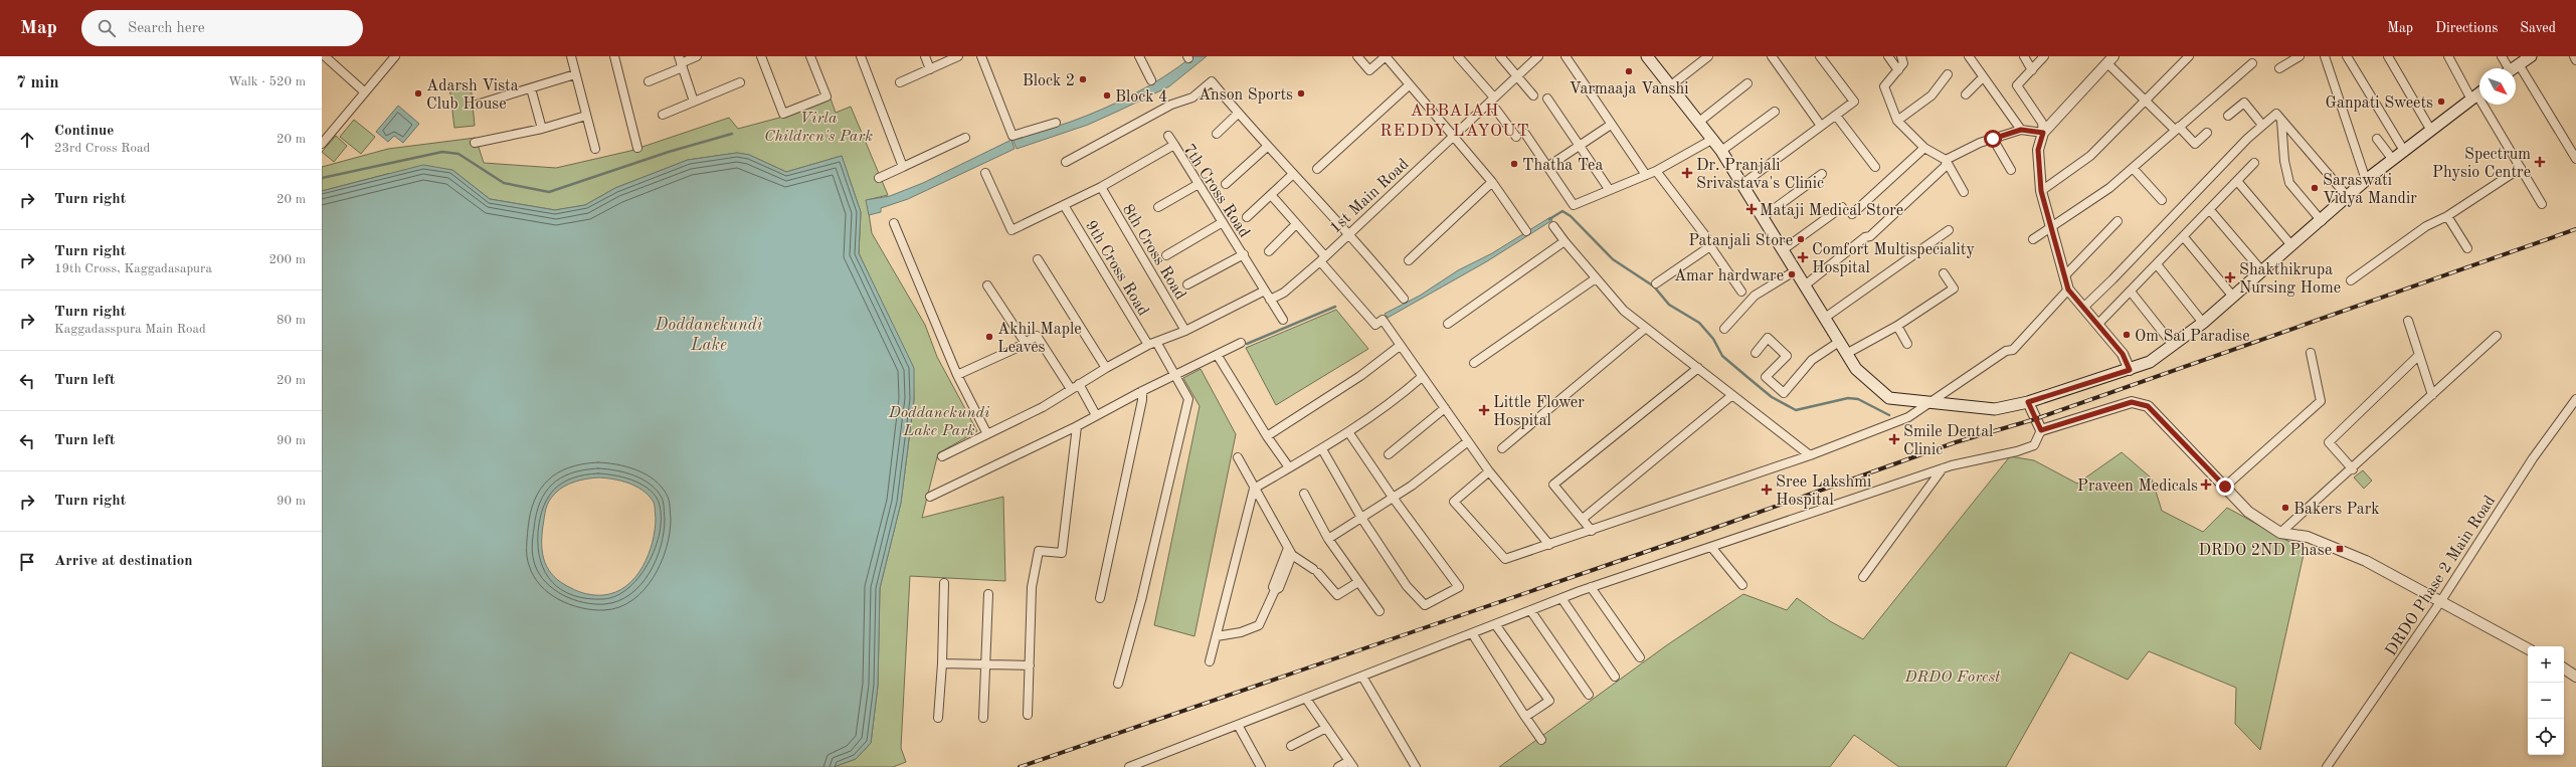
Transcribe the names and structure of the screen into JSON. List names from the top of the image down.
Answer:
{
  "streets": {
    "street": [
      "7th Cross Road",
      "1st Main Road",
      "8th Cross Road",
      "9th Cross Road",
      "DRDO Phase 2 Main Road"
    ]
  },
  "crossings": [
    ["7th Cross Road", "1st Main Road"],
    ["7th Cross Road", "8th Cross Road"],
    ["7th Cross Road", "9th Cross Road"]
  ],
  "districts": ["ABBAIAH REDDY LAYOUT"],
  "water": ["Doddanekundi Lake"],
  "parks": ["Virla Children's Park", "Doddanekundi Lake Park", "DRDO Forest"],
  "places": {
    "other": [
      "Varmaaja Vanshi",
      "Block 2",
      "Adarsh Vista Club House",
      "Anson Sports",
      "Block 4",
      "Ganpati Sweets",
      "Thatha Tea",
      "Saraswati Vidya Mandir",
      "Patanjali Store",
      "Amar hardware",
      "Om Sai Paradise",
      "Akhil Maple Leaves",
      "Bakers Park"
    ],
    "health": [
      "Spectrum Physio Centre",
      "Dr. Pranjali Srivastava's Clinic",
      "Mataji Medical Store",
      "Comfort Multispeciality Hospital",
      "Shakthikrupa Nursing Home",
      "Little Flower Hospital",
      "Smile Dental Clinic",
      "Praveen Medicals",
      "Sree Lakshmi Hospital"
    ],
    "transit": ["DRDO 2ND Phase"]
  },
  "north": "bottom right",
  "page": {
    "header": "Map",
    "search": "Search here",
    "nav": ["Map", "Directions", "Saved"],
    "heading": ["7 min", "Walk · 520 m"],
    "list": [
      ["Continue", "23rd Cross Road", "20 m"],
      ["Turn right", "20 m"],
      ["Turn right", "19th Cross, Kaggadasapura", "200 m"],
      ["Turn right", "Kaggadasspura Main Road", "80 m"],
      ["Turn left", "20 m"],
      ["Turn left", "90 m"],
      ["Turn right", "90 m"],
      "Arrive at destination"
    ],
    "map_buttons": ["+", "−"]
  }
}
